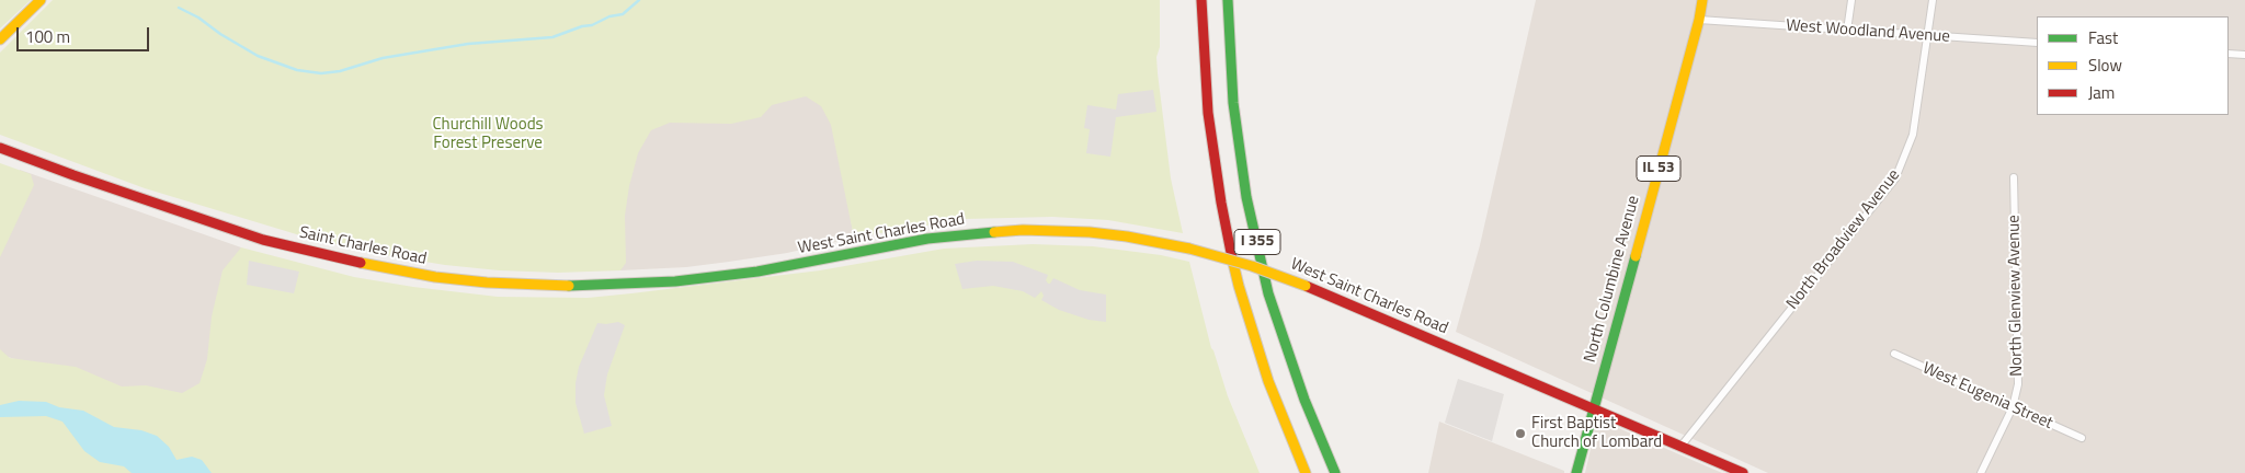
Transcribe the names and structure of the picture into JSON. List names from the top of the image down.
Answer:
{
  "streets": {
    "main road": [
      "IL 53",
      "West Saint Charles Road",
      "I 355",
      "Saint Charles Road",
      "North Columbine Avenue"
    ],
    "street": [
      "West Woodland Avenue",
      "North Broadview Avenue",
      "North Glenview Avenue",
      "West Eugenia Street"
    ]
  },
  "crossings": [
    ["West Woodland Avenue", "North Broadview Avenue"],
    ["West Woodland Avenue", "North Columbine Avenue"],
    ["IL 53", "West Saint Charles Road"],
    ["IL 53", "North Columbine Avenue"],
    ["West Saint Charles Road", "North Broadview Avenue"],
    ["West Saint Charles Road", "Saint Charles Road"],
    ["West Saint Charles Road", "North Columbine Avenue"],
    ["North Glenview Avenue", "West Eugenia Street"]
  ],
  "parks": ["Churchill Woods Forest Preserve"],
  "places": ["First Baptist Church of Lombard"],
  "legend": ["Fast", "Slow", "Jam"],
  "scale_bar": "100 m"
}
